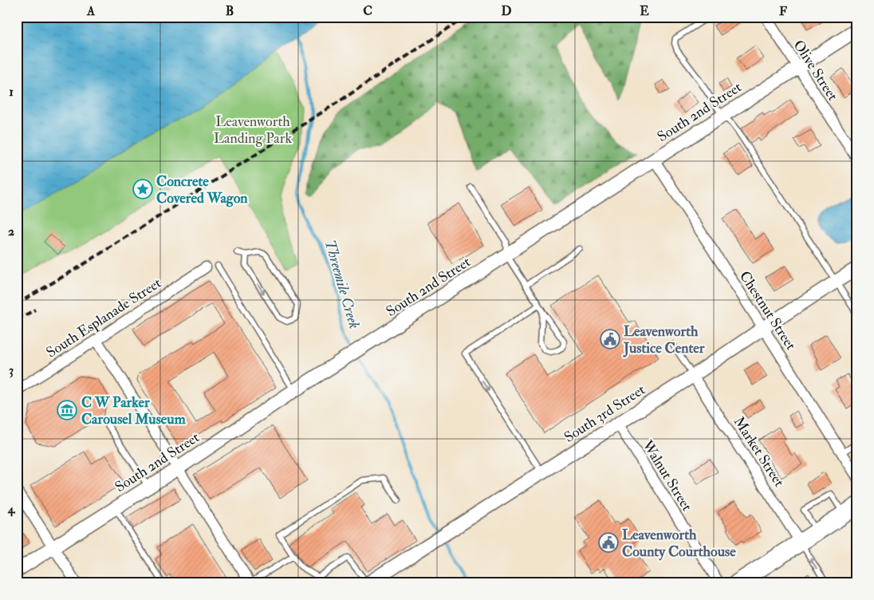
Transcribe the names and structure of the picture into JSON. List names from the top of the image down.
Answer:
{
  "streets": {
    "street": [
      "Olive Street",
      "South 2nd Street",
      "Chestnut Street",
      "South Esplanade Street",
      "South 3rd Street",
      "Market Street",
      "Walnut Street"
    ]
  },
  "crossings": [
    ["Olive Street", "South 2nd Street"],
    ["South 2nd Street", "Chestnut Street"],
    ["Chestnut Street", "South 3rd Street"],
    ["South 3rd Street", "Market Street"],
    ["South 3rd Street", "Walnut Street"]
  ],
  "water": ["Threemile Creek"],
  "parks": ["Leavenworth Landing Park"],
  "places": {
    "place": ["Concrete Covered Wagon"],
    "public building": ["Leavenworth Justice Center", "Leavenworth County Courthouse"],
    "museum": ["C W Parker Carousel Museum"]
  },
  "grid": {
    "columns": [
      "A",
      "B",
      "C",
      "D",
      "E",
      "F"
    ],
    "rows": [
      "1",
      "2",
      "3",
      "4"
    ]
  }
}
